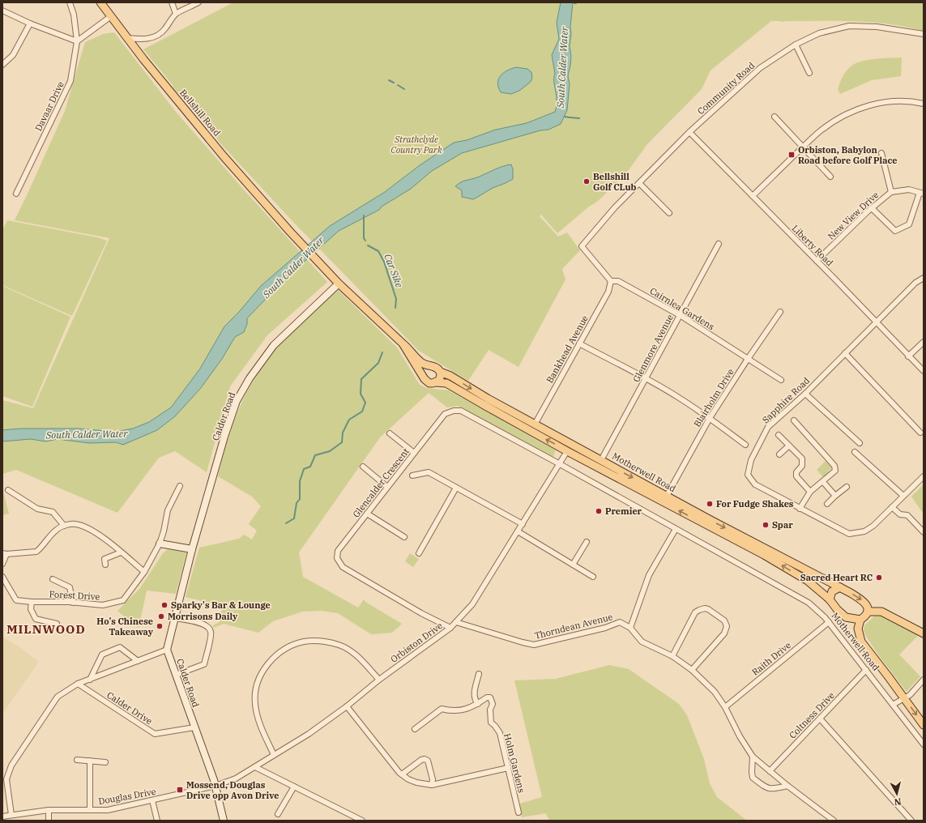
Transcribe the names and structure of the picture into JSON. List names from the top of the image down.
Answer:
{
  "streets": {
    "main road": ["Bellshill Road", "Motherwell Road"],
    "street": [
      "Community Road",
      "Davaar Drive",
      "New View Drive",
      "Liberty Road",
      "Cairnlea Gardens",
      "Glenmore Avenue",
      "Bankhead Avenue",
      "Blairholm Drive",
      "Sapphire Road",
      "Calder Road",
      "Glencalder Crescent",
      "Forest Drive",
      "Thorndean Avenue",
      "Orbiston Drive",
      "Raith Drive",
      "Calder Drive",
      "Coltness Drive",
      "Holm Gardens",
      "Douglas Drive"
    ]
  },
  "crossings": [
    ["Community Road", "Liberty Road"],
    ["Community Road", "Cairnlea Gardens"],
    ["Community Road", "Bankhead Avenue"],
    ["Bellshill Road", "Calder Road"],
    ["Bellshill Road", "Motherwell Road"],
    ["New View Drive", "Liberty Road"],
    ["Liberty Road", "Sapphire Road"],
    ["Cairnlea Gardens", "Glenmore Avenue"],
    ["Cairnlea Gardens", "Bankhead Avenue"],
    ["Cairnlea Gardens", "Blairholm Drive"],
    ["Glenmore Avenue", "Motherwell Road"],
    ["Bankhead Avenue", "Motherwell Road"],
    ["Blairholm Drive", "Motherwell Road"],
    ["Calder Road", "Orbiston Drive"],
    ["Calder Road", "Calder Drive"],
    ["Calder Road", "Douglas Drive"],
    ["Motherwell Road", "Glencalder Crescent"],
    ["Motherwell Road", "Orbiston Drive"],
    ["Motherwell Road", "Raith Drive"],
    ["Motherwell Road", "Coltness Drive"],
    ["Glencalder Crescent", "Orbiston Drive"],
    ["Thorndean Avenue", "Orbiston Drive"],
    ["Orbiston Drive", "Douglas Drive"]
  ],
  "districts": ["MILNWOOD"],
  "water": ["South Calder Water", "Car Sike"],
  "parks": ["Strathclyde Country Park"],
  "places": {
    "transit": ["Orbiston, Babylon Road before Golf Place", "Mossend, Douglas Drive opp Avon Drive"],
    "other": [
      "Bellshill Golf CLub",
      "For Fudge Shakes",
      "Premier",
      "Spar",
      "Sacred Heart RC",
      "Sparky's Bar & Lounge",
      "Morrisons Daily",
      "Ho's Chinese Takeaway"
    ]
  },
  "north": "bottom"
}
